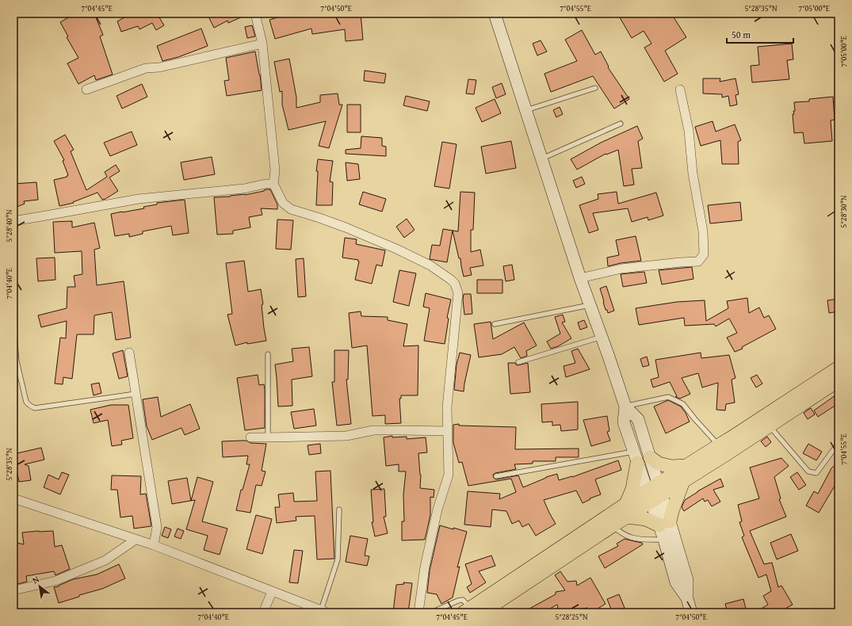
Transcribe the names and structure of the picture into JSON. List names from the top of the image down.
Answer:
{
  "scale_bar": "50 m",
  "north": "top left",
  "coordinates": [
    "7°04'45\"E",
    "7°04'50\"E",
    "7°04'55\"E",
    "5°28'35\"N",
    "7°05'00\"E",
    "5°28'30\"N",
    "5°28'40\"N",
    "7°04'40\"E",
    "5°28'25\"N"
  ]
}
